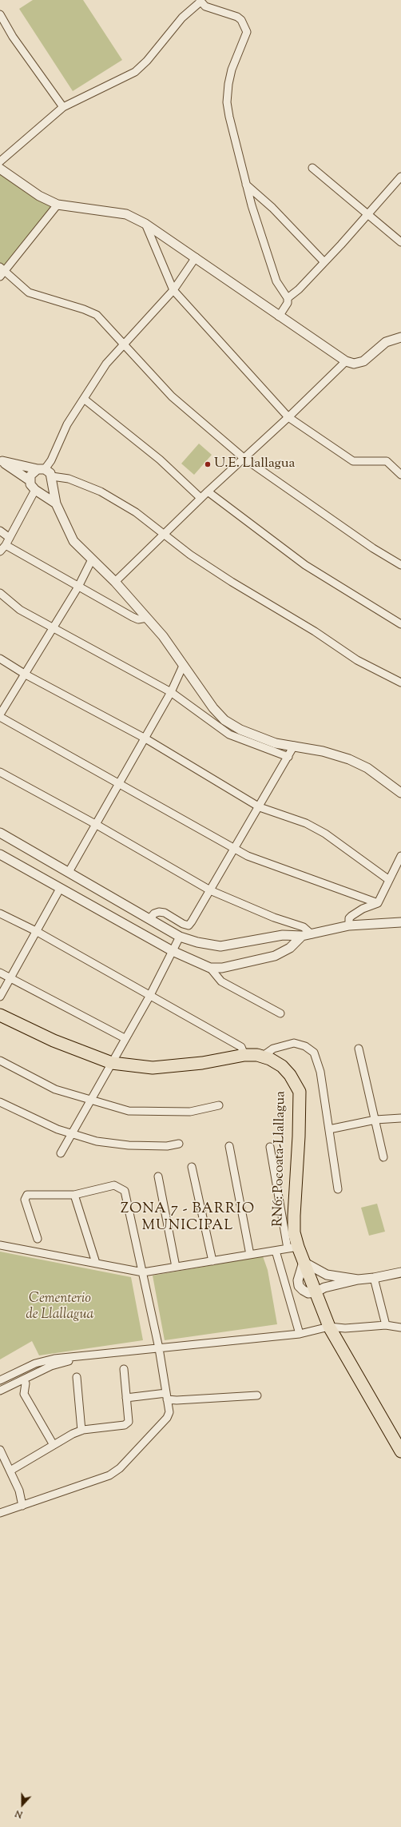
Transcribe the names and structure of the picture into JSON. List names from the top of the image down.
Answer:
{
  "streets": {
    "highway": ["RN6: Pocoata-Llallagua"]
  },
  "districts": ["ZONA 7 - BARRIO MUNICIPAL"],
  "parks": ["Cementerio de Llallagua"],
  "places": ["U.E. Llallagua"],
  "north": "bottom"
}
